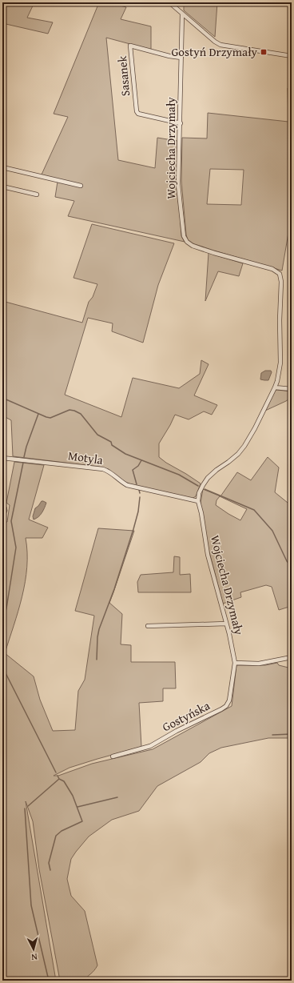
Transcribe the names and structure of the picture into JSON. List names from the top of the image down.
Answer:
{
  "streets": {
    "street": [
      "Sasanek",
      "Wojciecha Drzymały",
      "Motyla",
      "Gostyńska"
    ]
  },
  "crossings": [
    ["Sasanek", "Wojciecha Drzymały"],
    ["Wojciecha Drzymały", "Motyla"],
    ["Wojciecha Drzymały", "Gostyńska"]
  ],
  "places": {
    "transit": ["Gostyń Drzymały"]
  },
  "north": "bottom"
}
